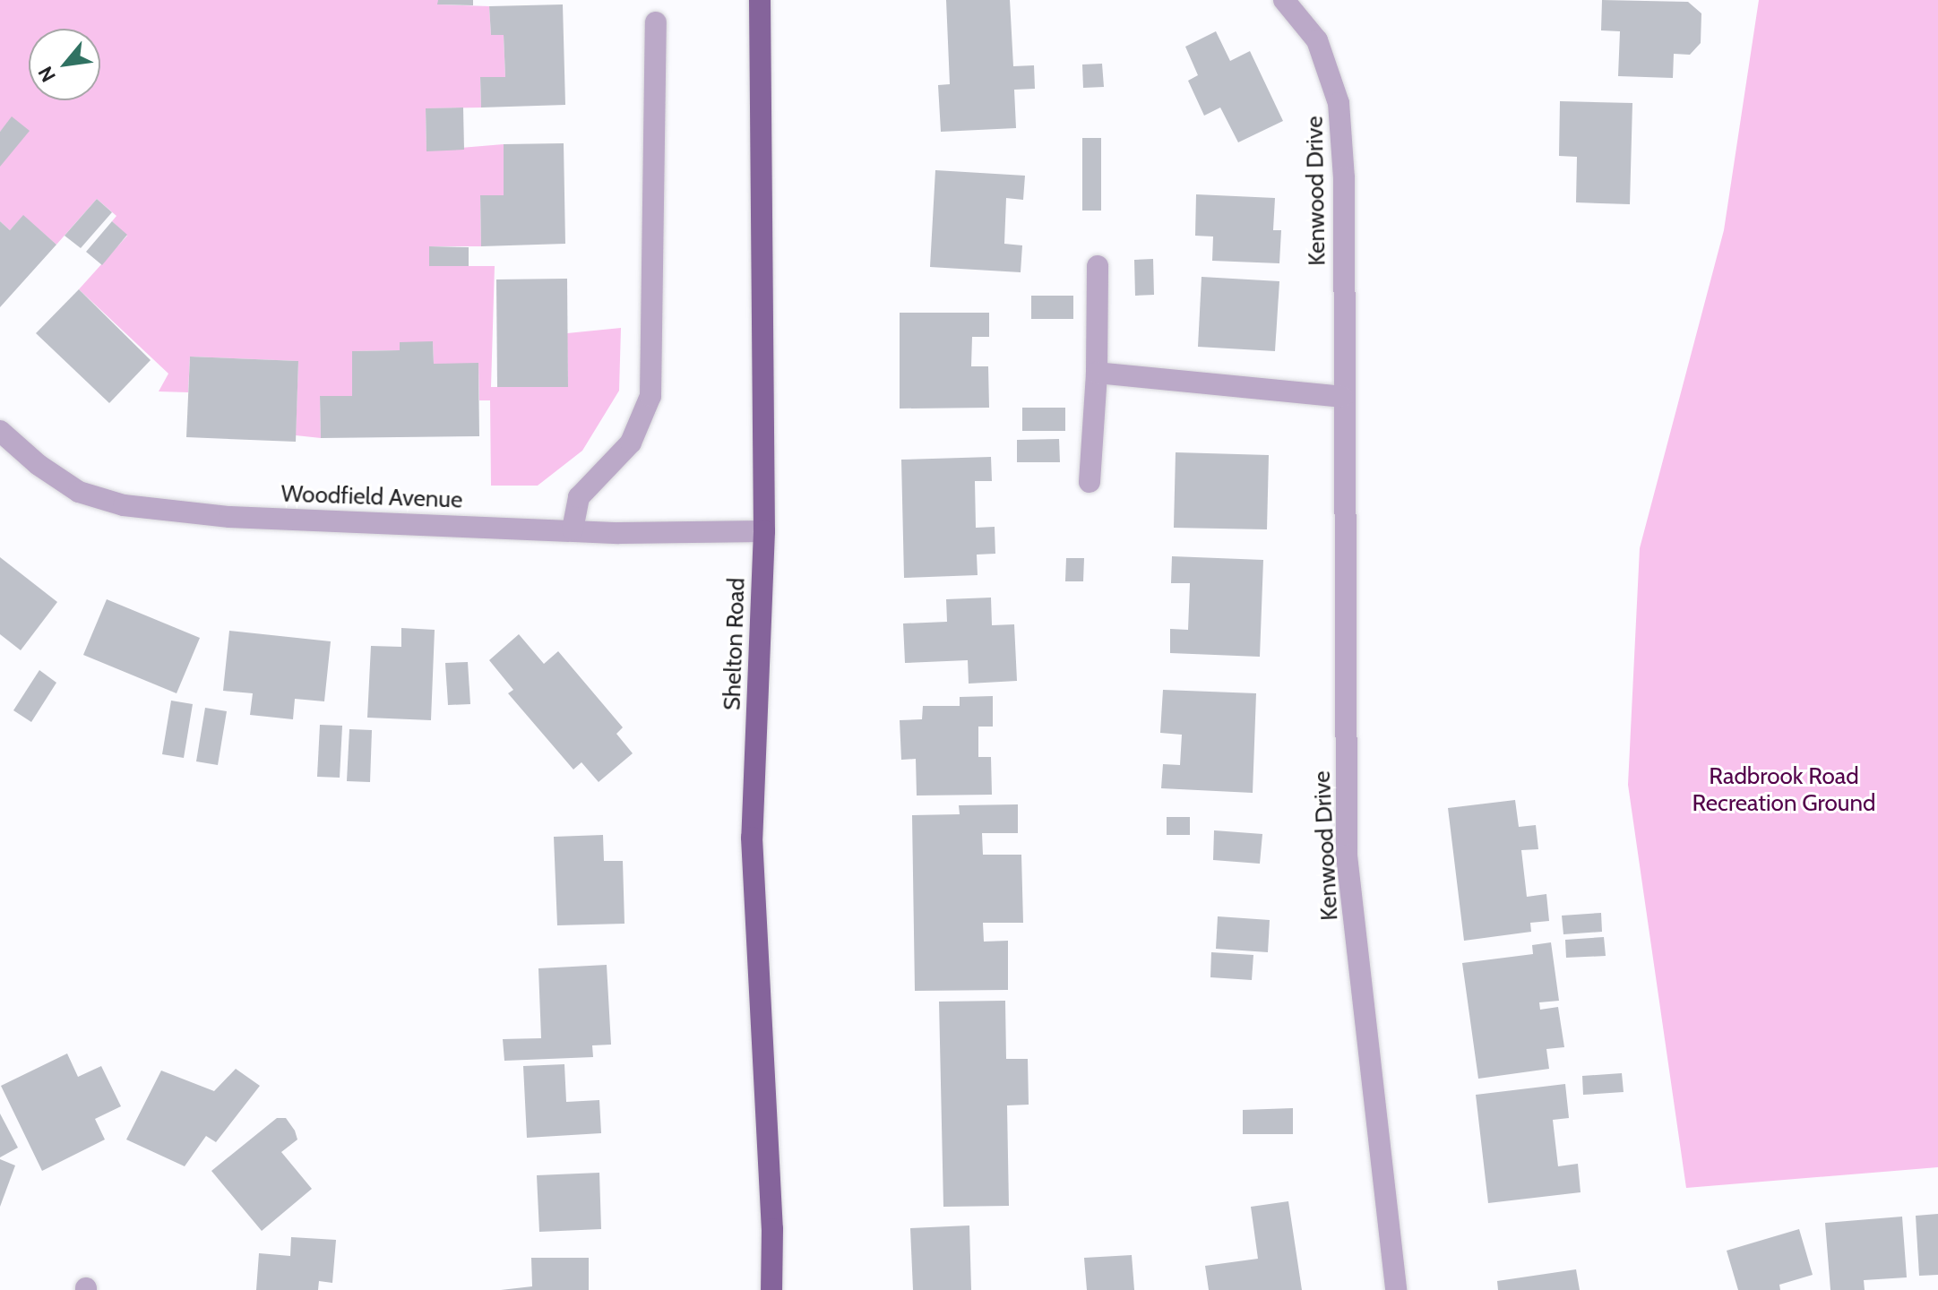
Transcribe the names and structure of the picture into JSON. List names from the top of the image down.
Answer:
{
  "streets": {
    "main road": ["Shelton Road"],
    "street": ["Kenwood Drive", "Woodfield Avenue"]
  },
  "crossings": [
    ["Woodfield Avenue", "Shelton Road"]
  ],
  "parks": ["Radbrook Road Recreation Ground"],
  "north": "bottom left"
}
